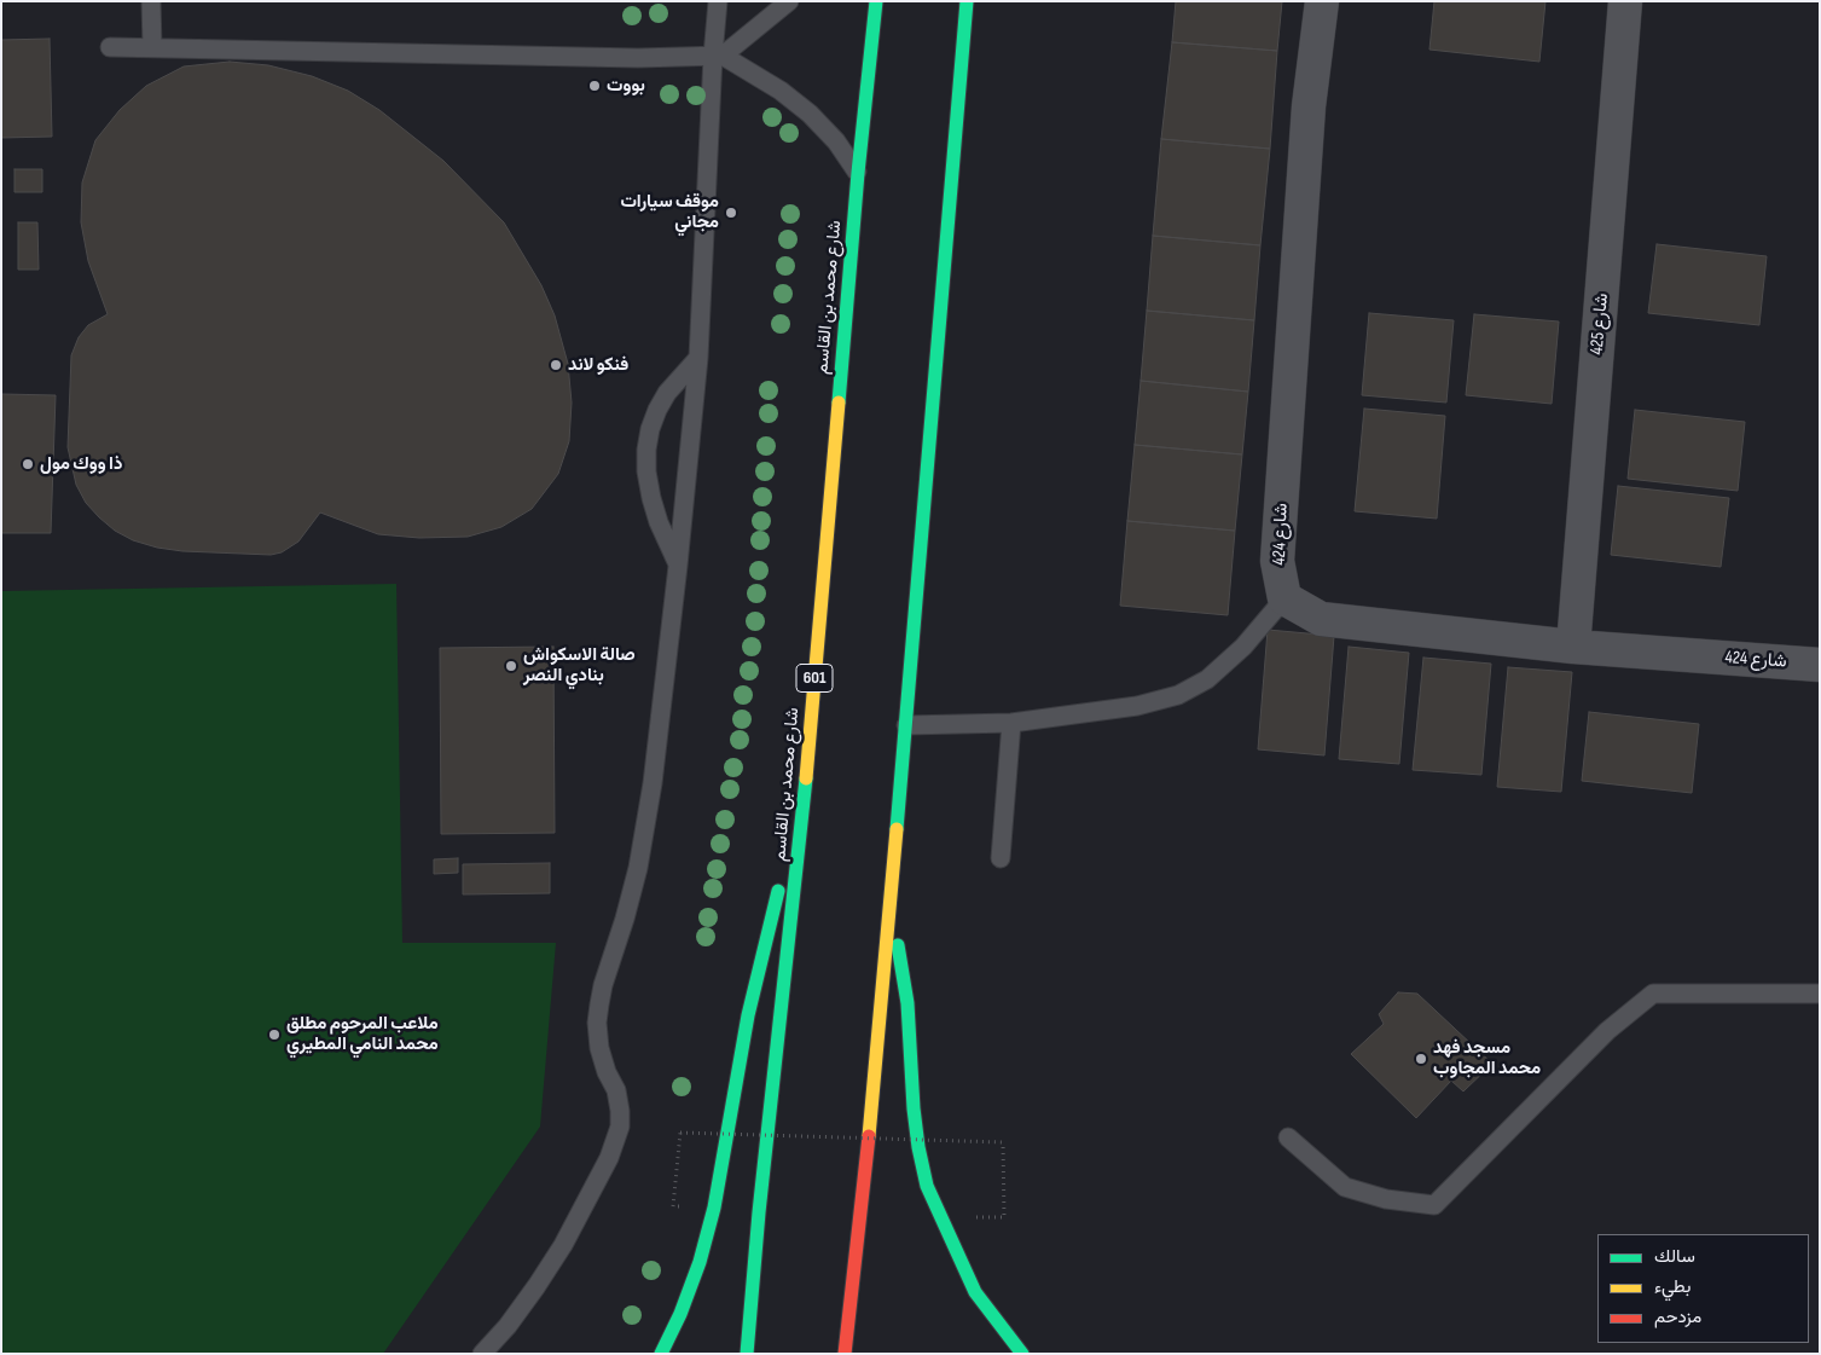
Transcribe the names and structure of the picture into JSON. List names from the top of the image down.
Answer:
{
  "streets": {
    "main road": ["شارع محمد بن القاسم", "601"],
    "street": ["شارع 425", "شارع 424"]
  },
  "crossings": [
    ["شارع 425", "شارع 424"]
  ],
  "places": [
    "بووت",
    "موقف سيارات مجاني",
    "فنكو لاند",
    "ذا ووك مول",
    "صالة الاسكواش بنادي النصر",
    "ملاعب المرحوم مطلق محمد النامي المطيري",
    "مسجد فهد محمد المجاوب"
  ],
  "legend": ["سالك", "بطيء", "مزدحم"]
}
